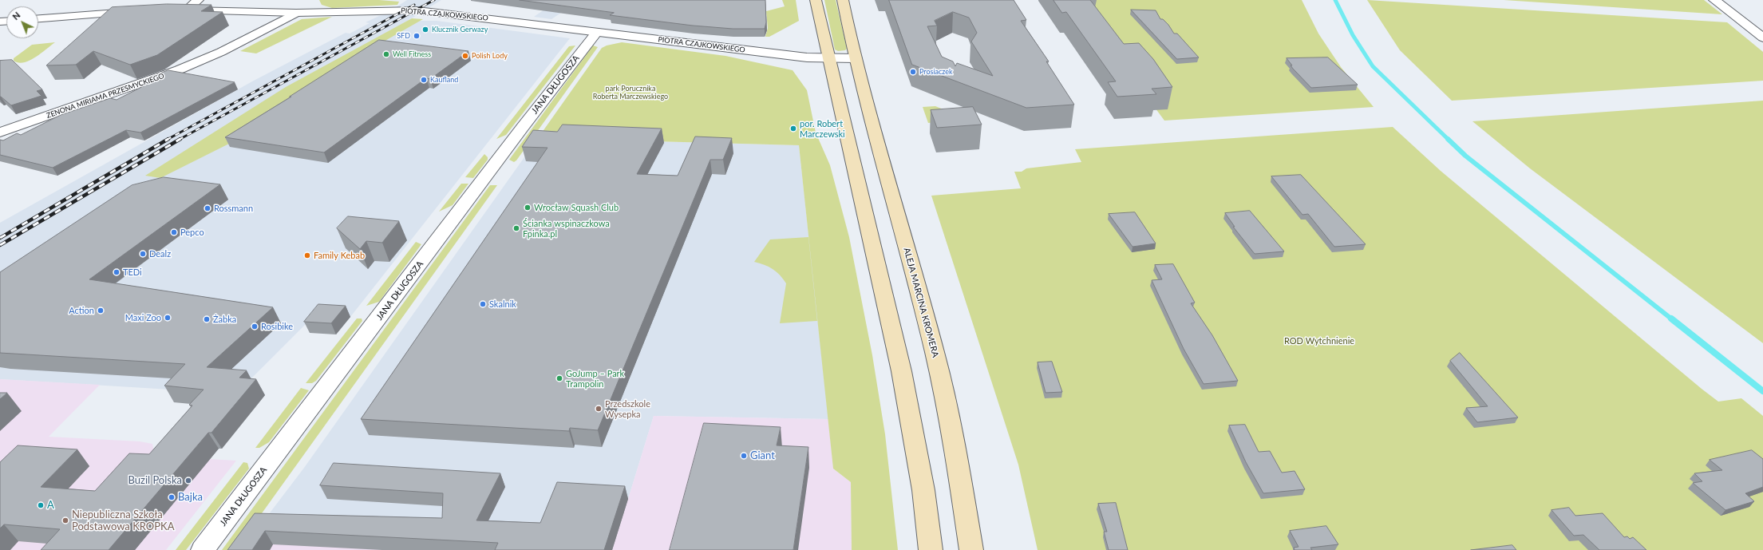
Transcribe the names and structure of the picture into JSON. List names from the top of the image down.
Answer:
{
  "streets": {
    "main road": ["ALEJA MARCINA KROMERA"],
    "street": ["PIOTRA CZAJKOWSKIEGO", "JANA DŁUGOSZA", "ZENONA MIRIAMA PRZESMYCKIEGO"]
  },
  "crossings": [
    ["PIOTRA CZAJKOWSKIEGO", "JANA DŁUGOSZA"],
    ["PIOTRA CZAJKOWSKIEGO", "ZENONA MIRIAMA PRZESMYCKIEGO"],
    ["PIOTRA CZAJKOWSKIEGO", "ALEJA MARCINA KROMERA"]
  ],
  "parks": ["park Porucznika Roberta Marczewskiego", "ROD Wytchnienie"],
  "places": [
    "Klucznik Gerwazy",
    "SFD",
    "Well Fitness",
    "Polish Lody",
    "Prosiaczek",
    "Kaufland",
    "por. Robert Marczewski",
    "Wrocław Squash Club",
    "Rossmann",
    "Ścianka wspinaczkowa Fpinka.pl",
    "Pepco",
    "Dealz",
    "Family Kebab",
    "TEDi",
    "Skalnik",
    "Action",
    "Maxi Zoo",
    "Żabka",
    "Rosibike",
    "GoJump – Park Trampolin",
    "Przedszkole Wysepka",
    "Giant",
    "Buzil Polska",
    "Bajka",
    "A",
    "Niepubliczna Szkoła Podstawowa KROPKA"
  ],
  "north": "top left"
}
